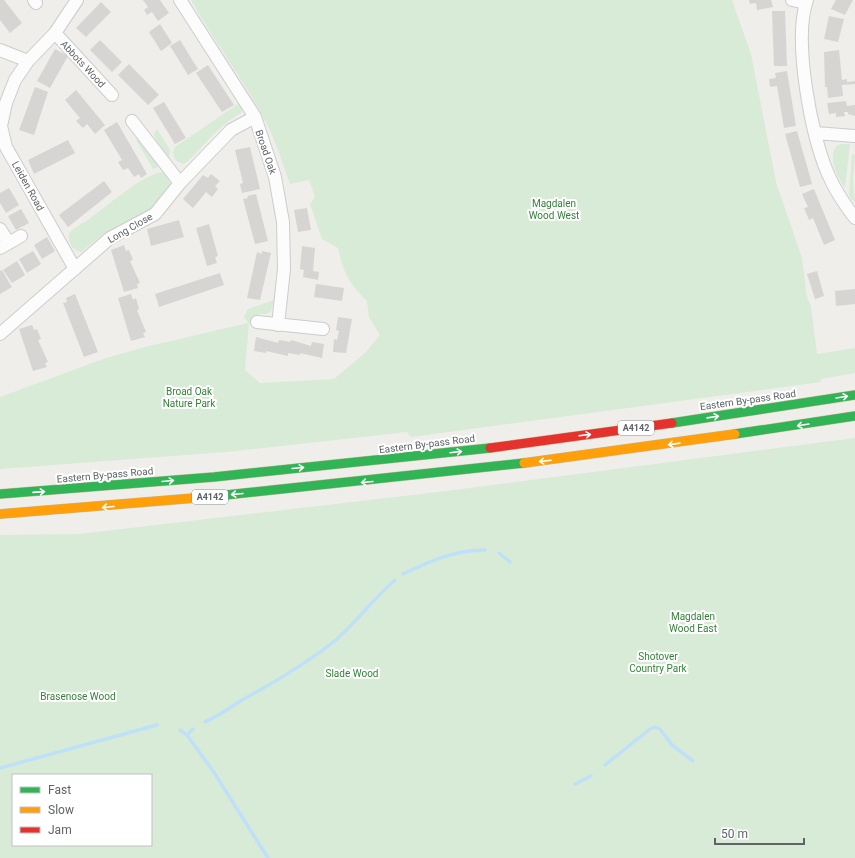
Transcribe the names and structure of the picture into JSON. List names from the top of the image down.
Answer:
{
  "streets": {
    "highway": ["Eastern By-pass Road", "A4142"],
    "street": [
      "Abbots Wood",
      "Broad Oak",
      "Leiden Road",
      "Long Close"
    ]
  },
  "crossings": [
    ["Abbots Wood", "Leiden Road"],
    ["Broad Oak", "Long Close"],
    ["Leiden Road", "Long Close"]
  ],
  "parks": [
    "Magdalen Wood West",
    "Broad Oak Nature Park",
    "Magdalen Wood East",
    "Shotover Country Park",
    "Slade Wood",
    "Brasenose Wood"
  ],
  "legend": ["Fast", "Slow", "Jam"],
  "scale_bar": "50 m"
}
